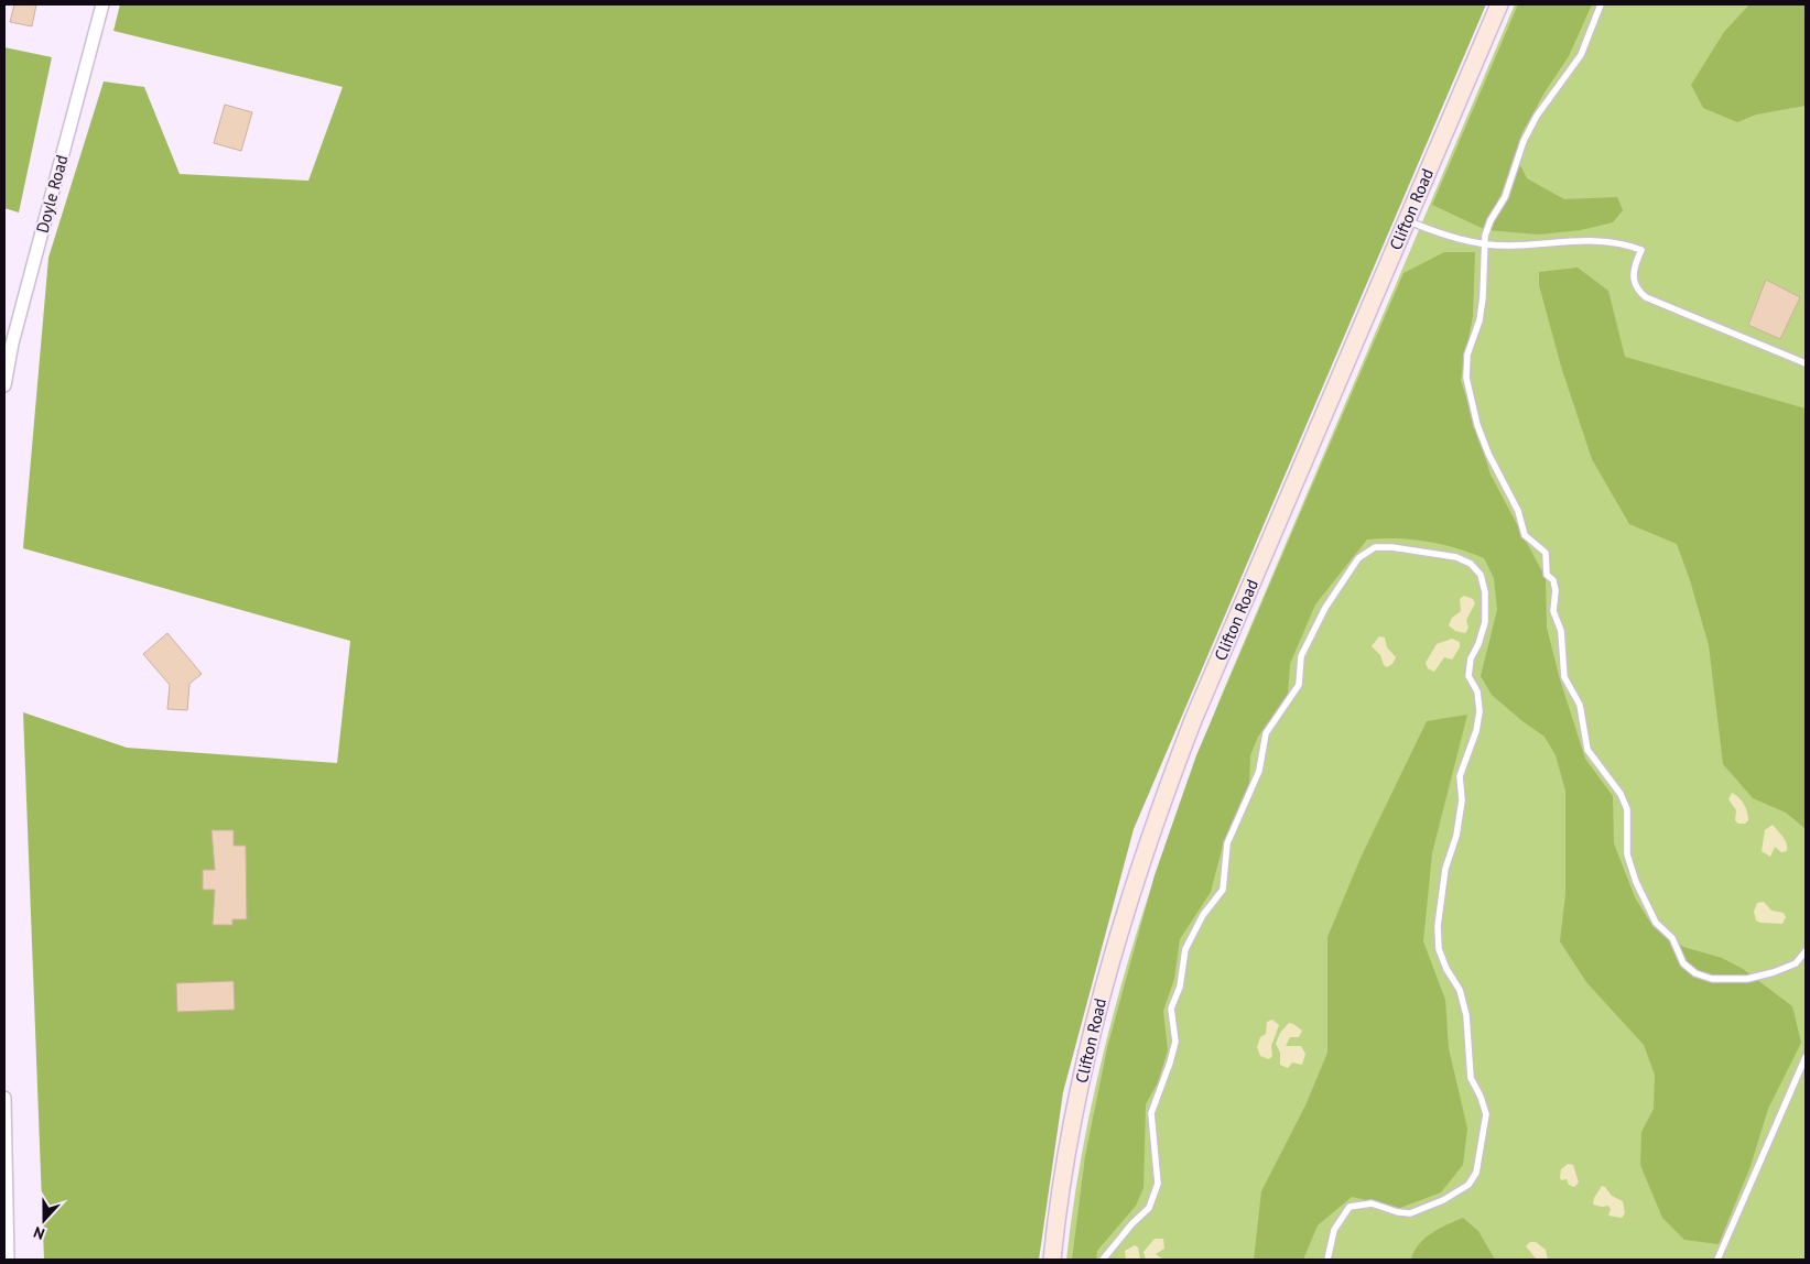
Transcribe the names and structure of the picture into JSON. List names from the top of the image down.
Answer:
{
  "streets": {
    "main road": ["Clifton Road"],
    "street": ["Doyle Road"]
  },
  "north": "bottom"
}
